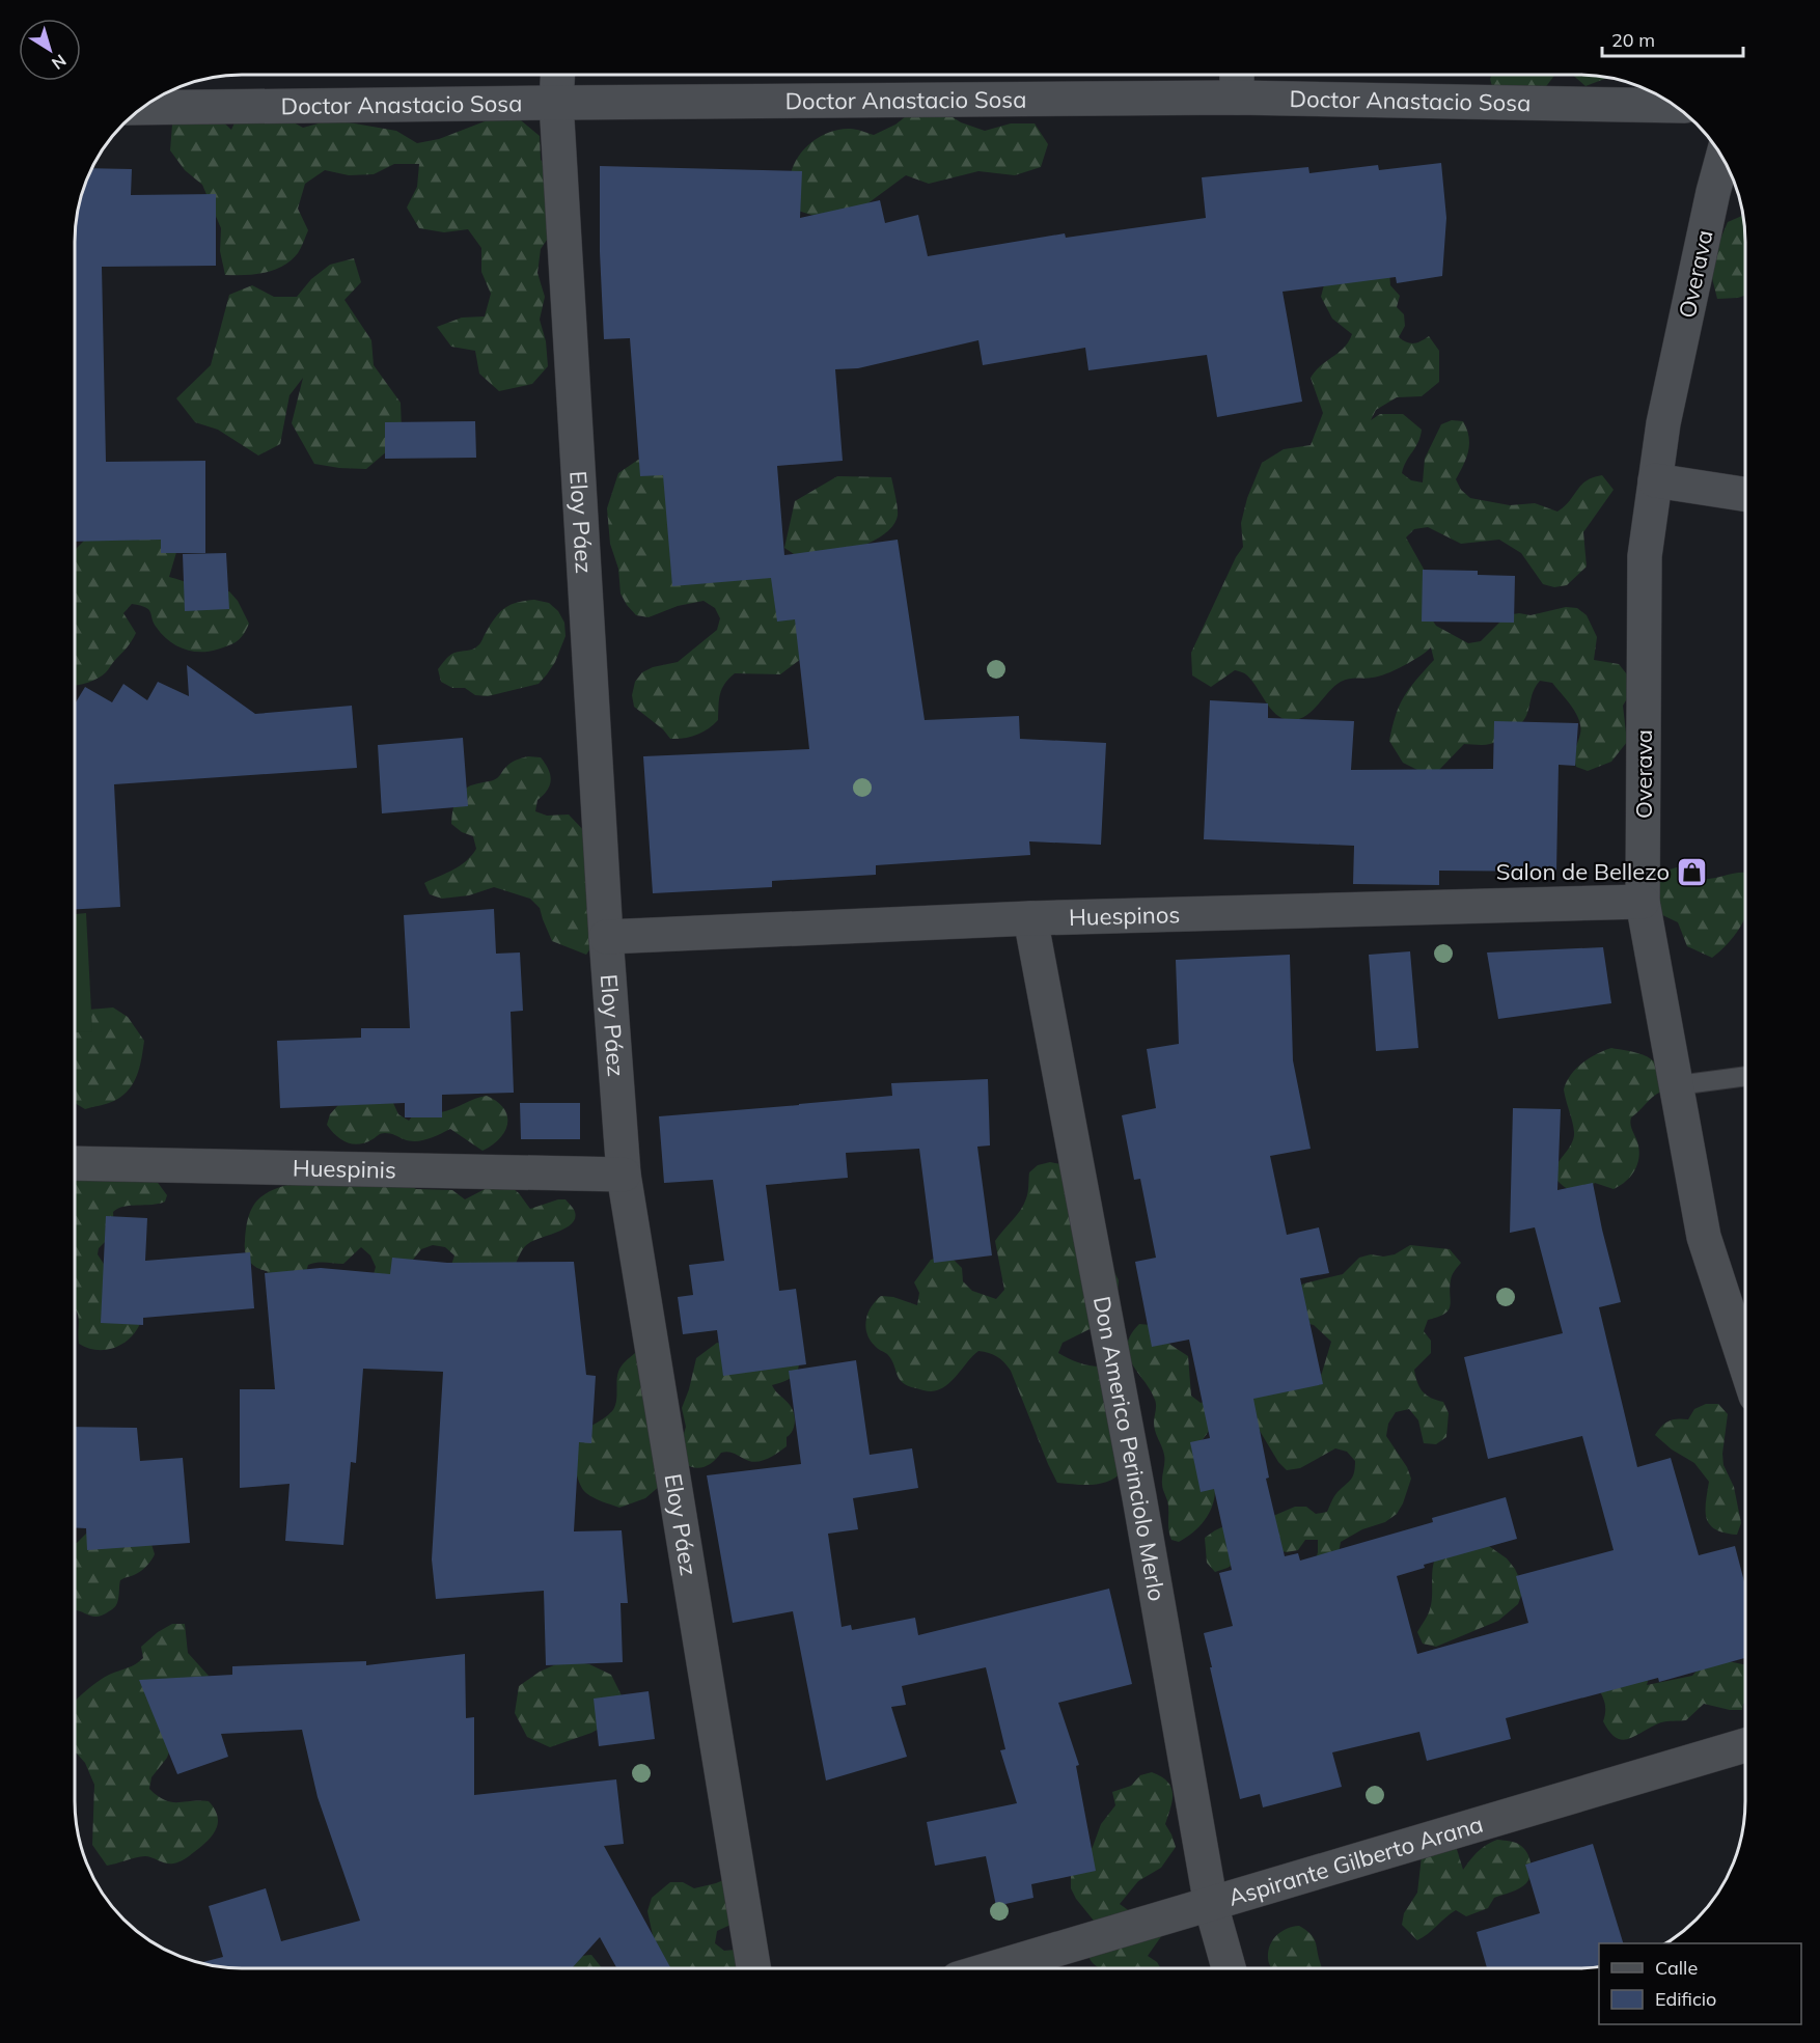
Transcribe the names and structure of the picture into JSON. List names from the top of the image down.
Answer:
{
  "streets": {
    "street": [
      "Doctor Anastacio Sosa",
      "Overava",
      "Eloy Páez",
      "Huespinos",
      "Huespinis",
      "Don Americo Perinciolo Merlo",
      "Aspirante Gilberto Arana"
    ]
  },
  "crossings": [
    ["Doctor Anastacio Sosa", "Eloy Páez"],
    ["Overava", "Huespinos"],
    ["Eloy Páez", "Huespinos"],
    ["Eloy Páez", "Huespinis"],
    ["Huespinos", "Don Americo Perinciolo Merlo"],
    ["Don Americo Perinciolo Merlo", "Aspirante Gilberto Arana"]
  ],
  "places": {
    "shop": ["Salon de Bellezo"]
  },
  "legend": ["Calle", "Edificio"],
  "scale_bar": "20 m",
  "north": "bottom right"
}
